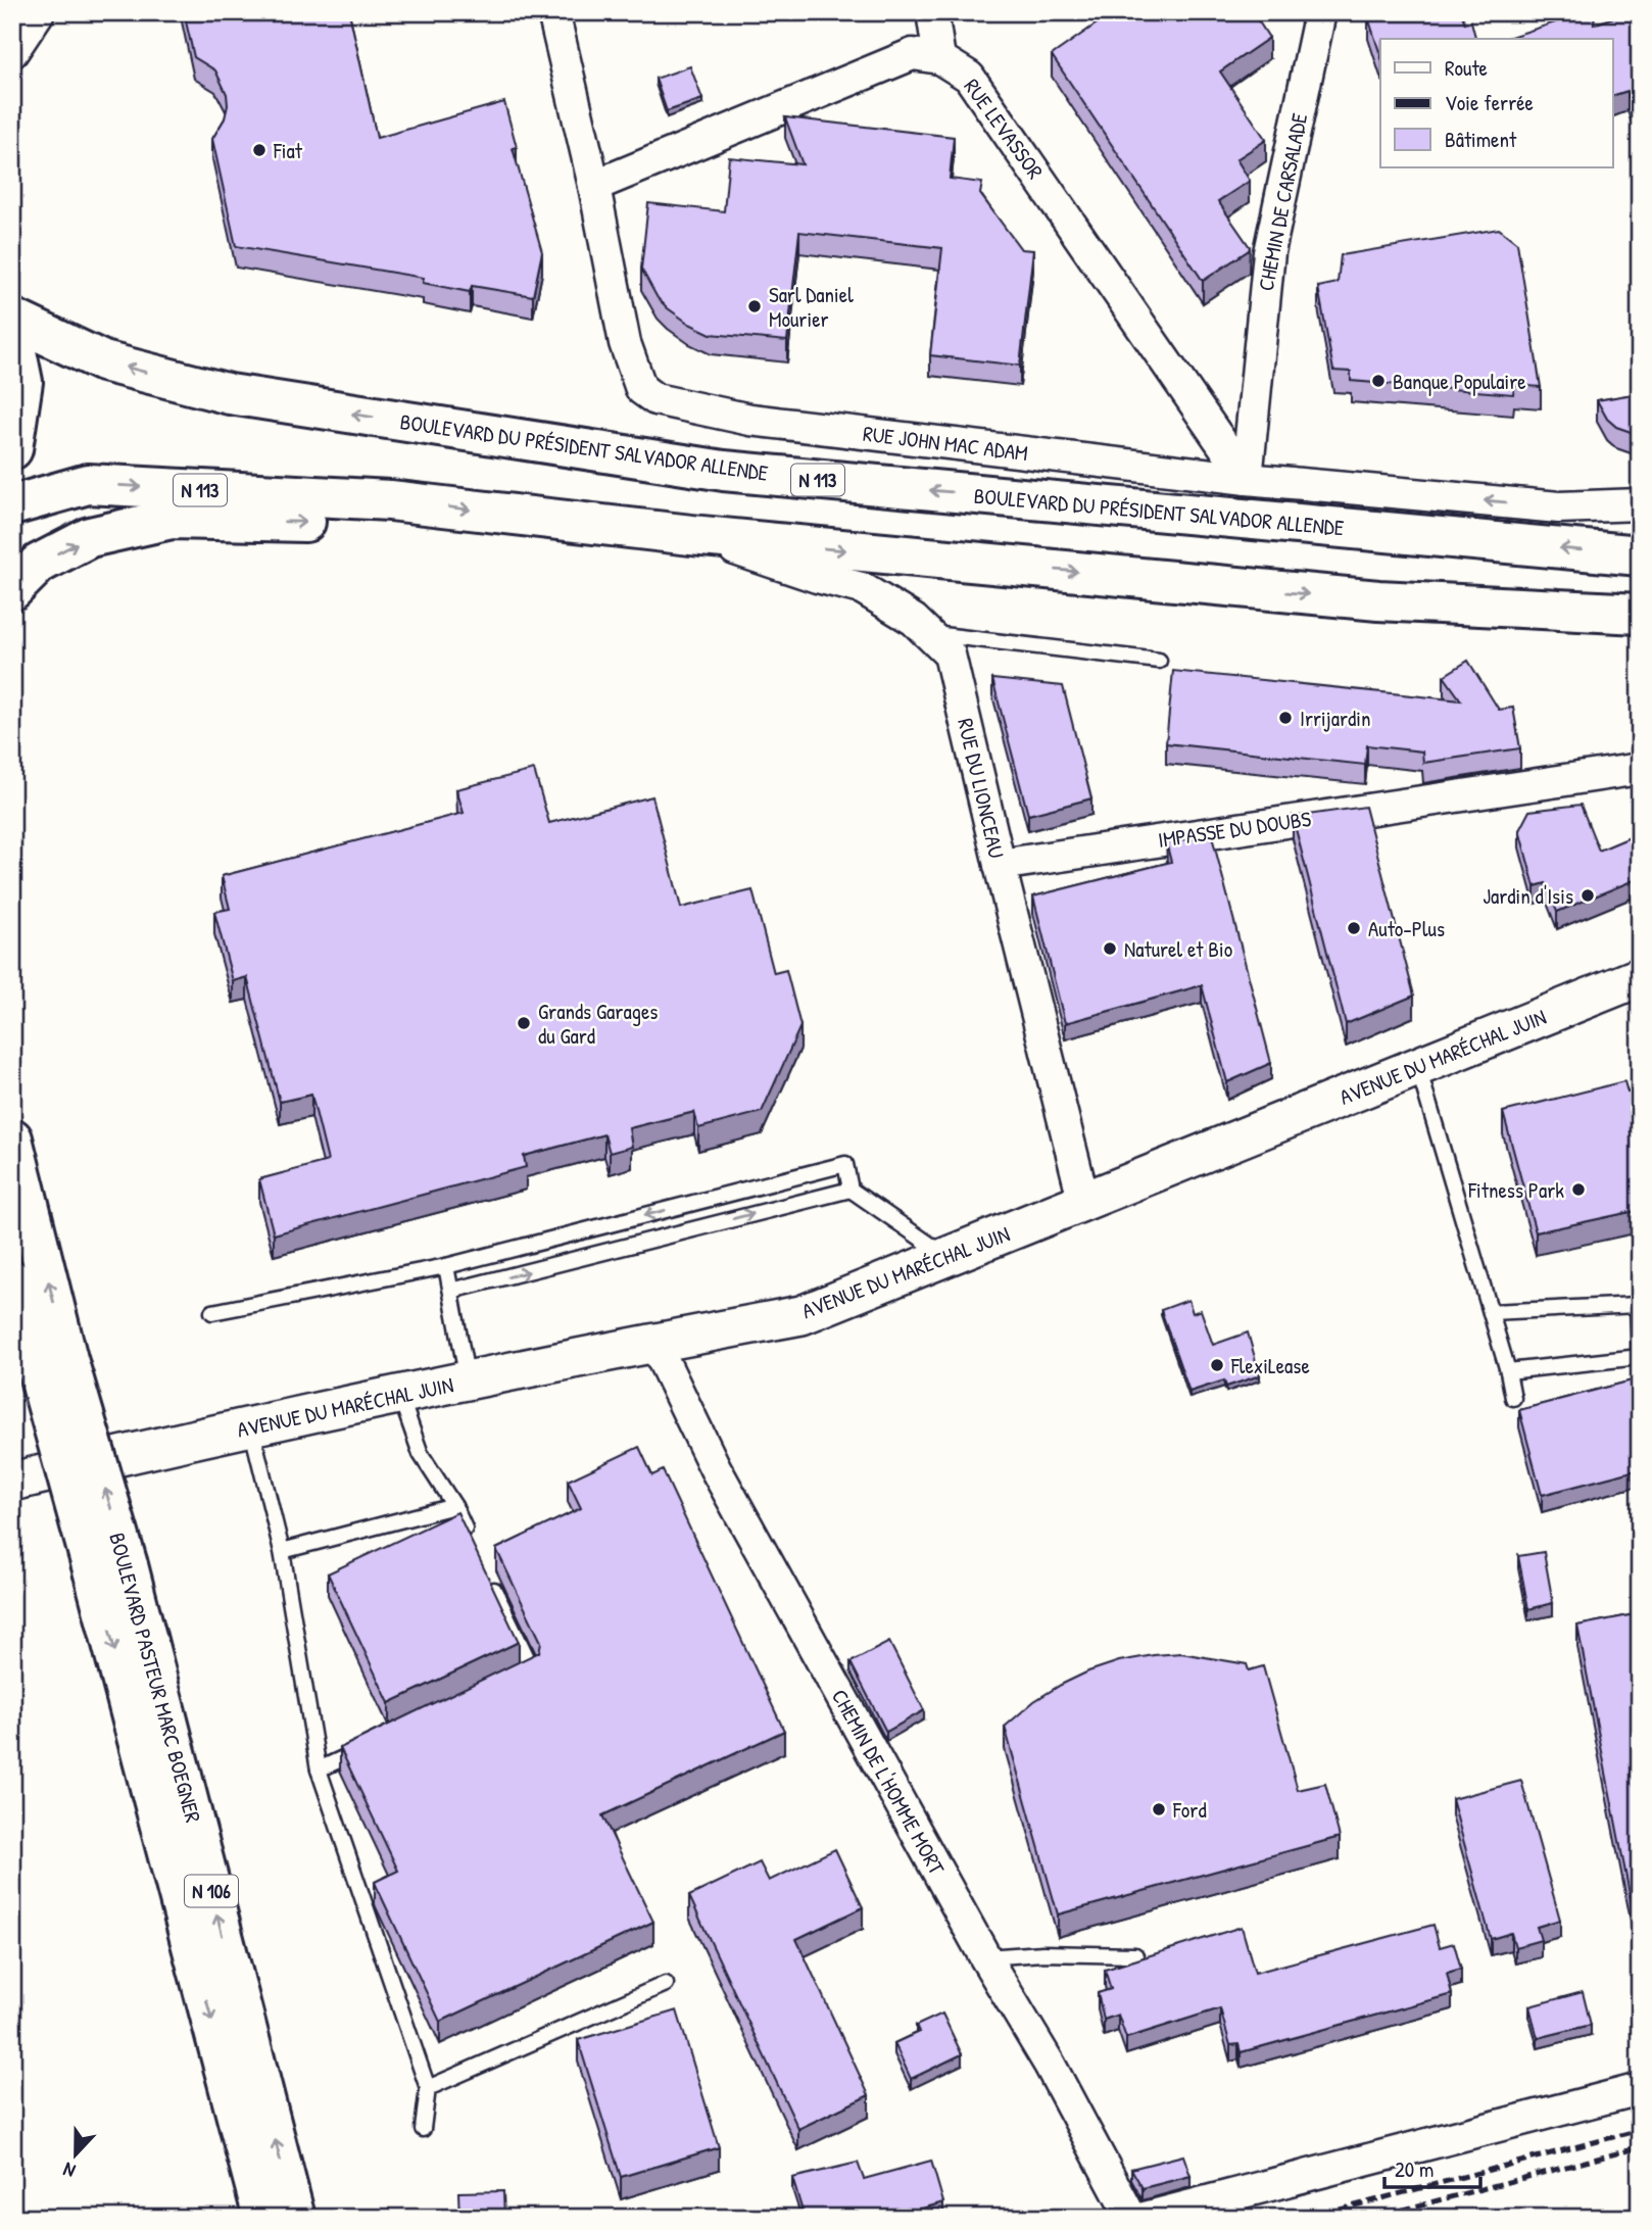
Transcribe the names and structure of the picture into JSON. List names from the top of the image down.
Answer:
{
  "streets": {
    "main road": [
      "BOULEVARD DU PRÉSIDENT SALVADOR ALLENDE",
      "N 113",
      "BOULEVARD PASTEUR MARC BOEGNER",
      "N 106"
    ],
    "street": [
      "RUE LEVASSOR",
      "CHEMIN DE CARSALADE",
      "RUE JOHN MAC ADAM",
      "RUE DU LIONCEAU",
      "IMPASSE DU DOUBS",
      "AVENUE DU MARÉCHAL JUIN",
      "CHEMIN DE L'HOMME MORT"
    ]
  },
  "crossings": [
    ["RUE LEVASSOR", "CHEMIN DE CARSALADE"],
    ["RUE LEVASSOR", "RUE JOHN MAC ADAM"],
    ["CHEMIN DE CARSALADE", "RUE JOHN MAC ADAM"],
    ["N 113", "RUE DU LIONCEAU"],
    ["RUE DU LIONCEAU", "IMPASSE DU DOUBS"],
    ["RUE DU LIONCEAU", "AVENUE DU MARÉCHAL JUIN"],
    ["AVENUE DU MARÉCHAL JUIN", "CHEMIN DE L'HOMME MORT"]
  ],
  "places": [
    "Fiat",
    "Sarl Daniel Mourier",
    "Banque Populaire",
    "Irrijardin",
    "Jardin d'Isis",
    "Auto-Plus",
    "Naturel et Bio",
    "Grands Garages du Gard",
    "Fitness Park",
    "FlexiLease",
    "Ford"
  ],
  "legend": ["Route", "Voie ferrée", "Bâtiment"],
  "scale_bar": "20 m",
  "north": "bottom"
}
